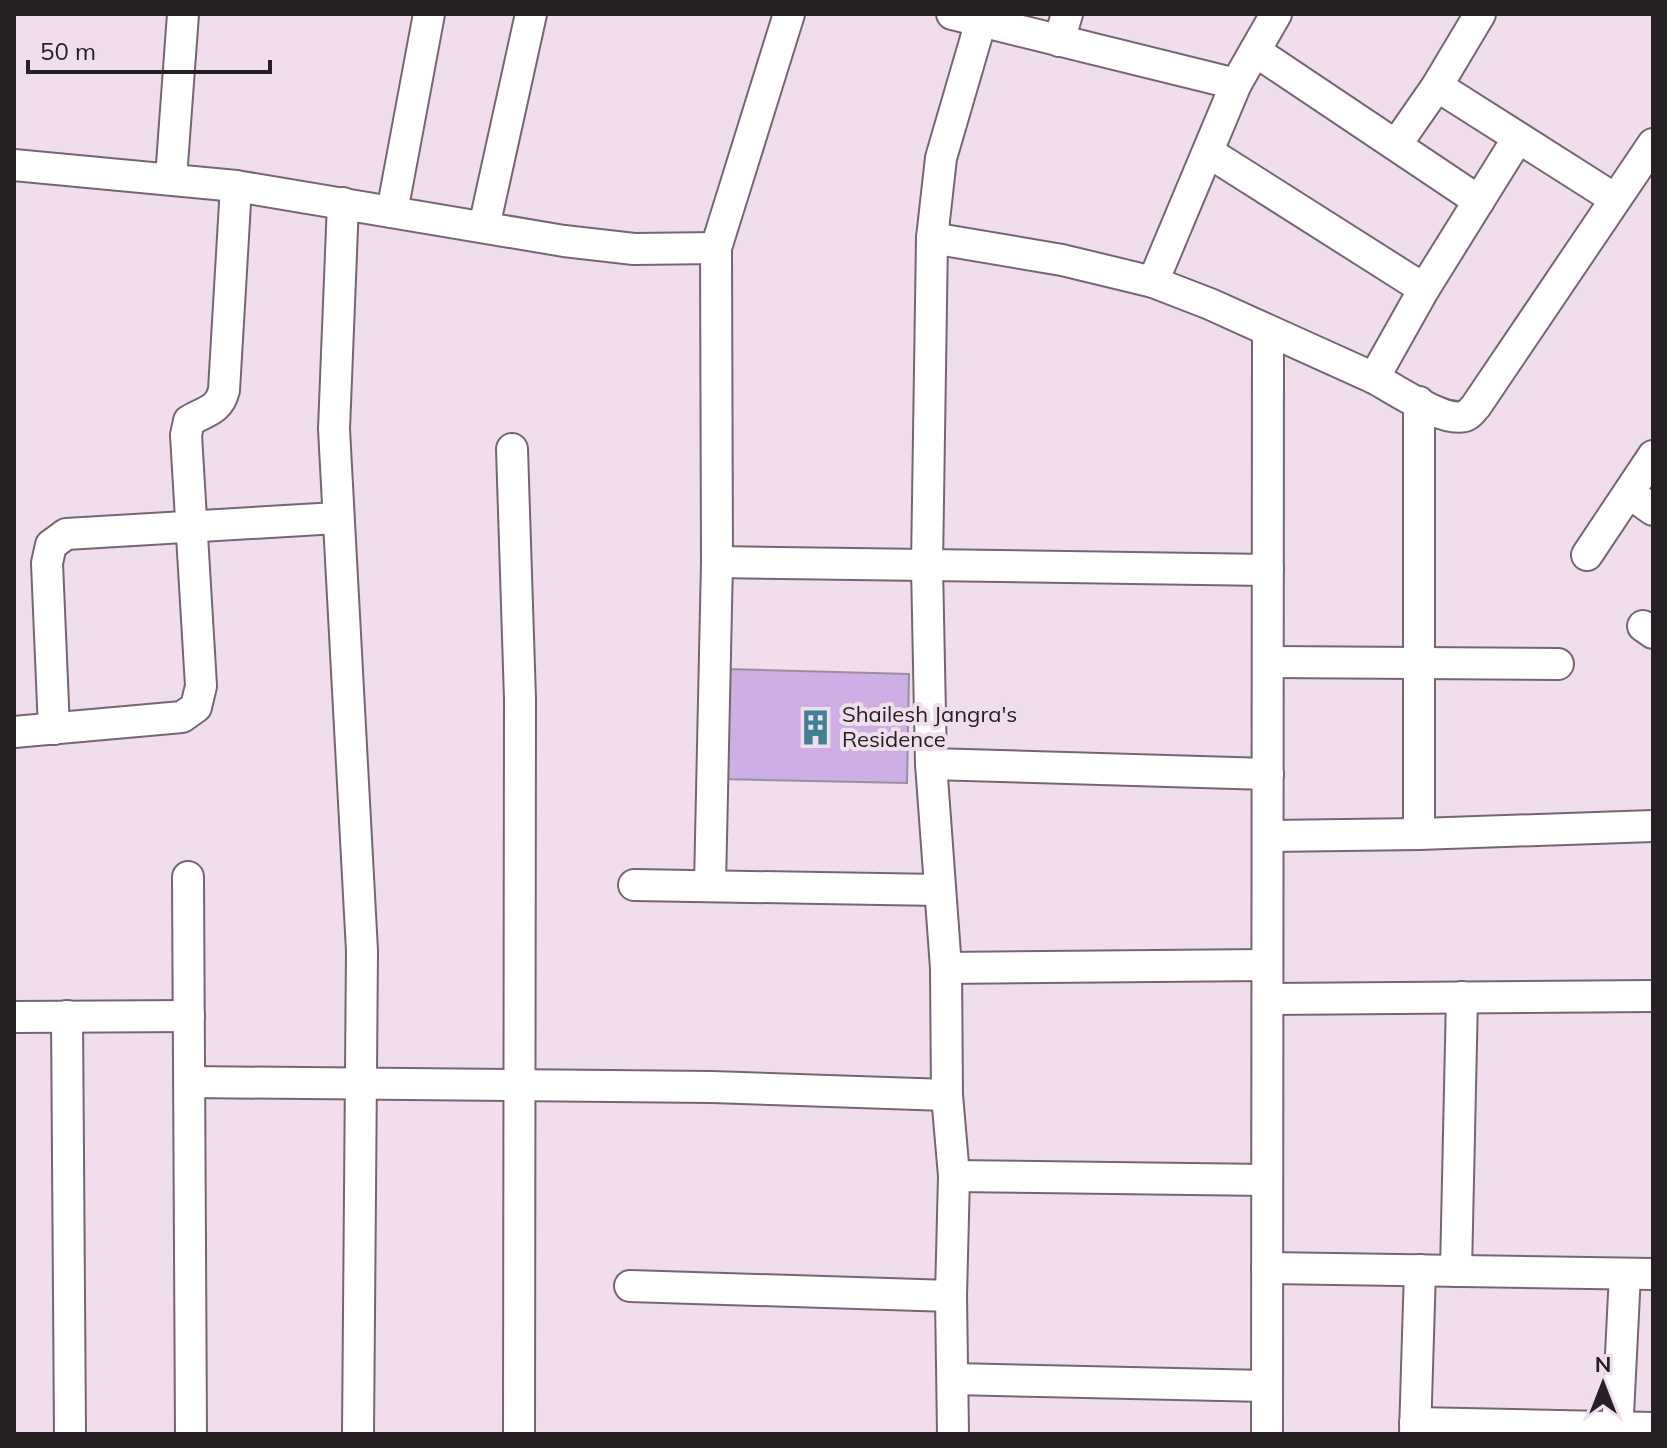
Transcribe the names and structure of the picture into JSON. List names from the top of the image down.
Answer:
{
  "places": {
    "building": ["Shailesh Jangra's Residence"]
  },
  "scale_bar": "50 m",
  "north": "top"
}
